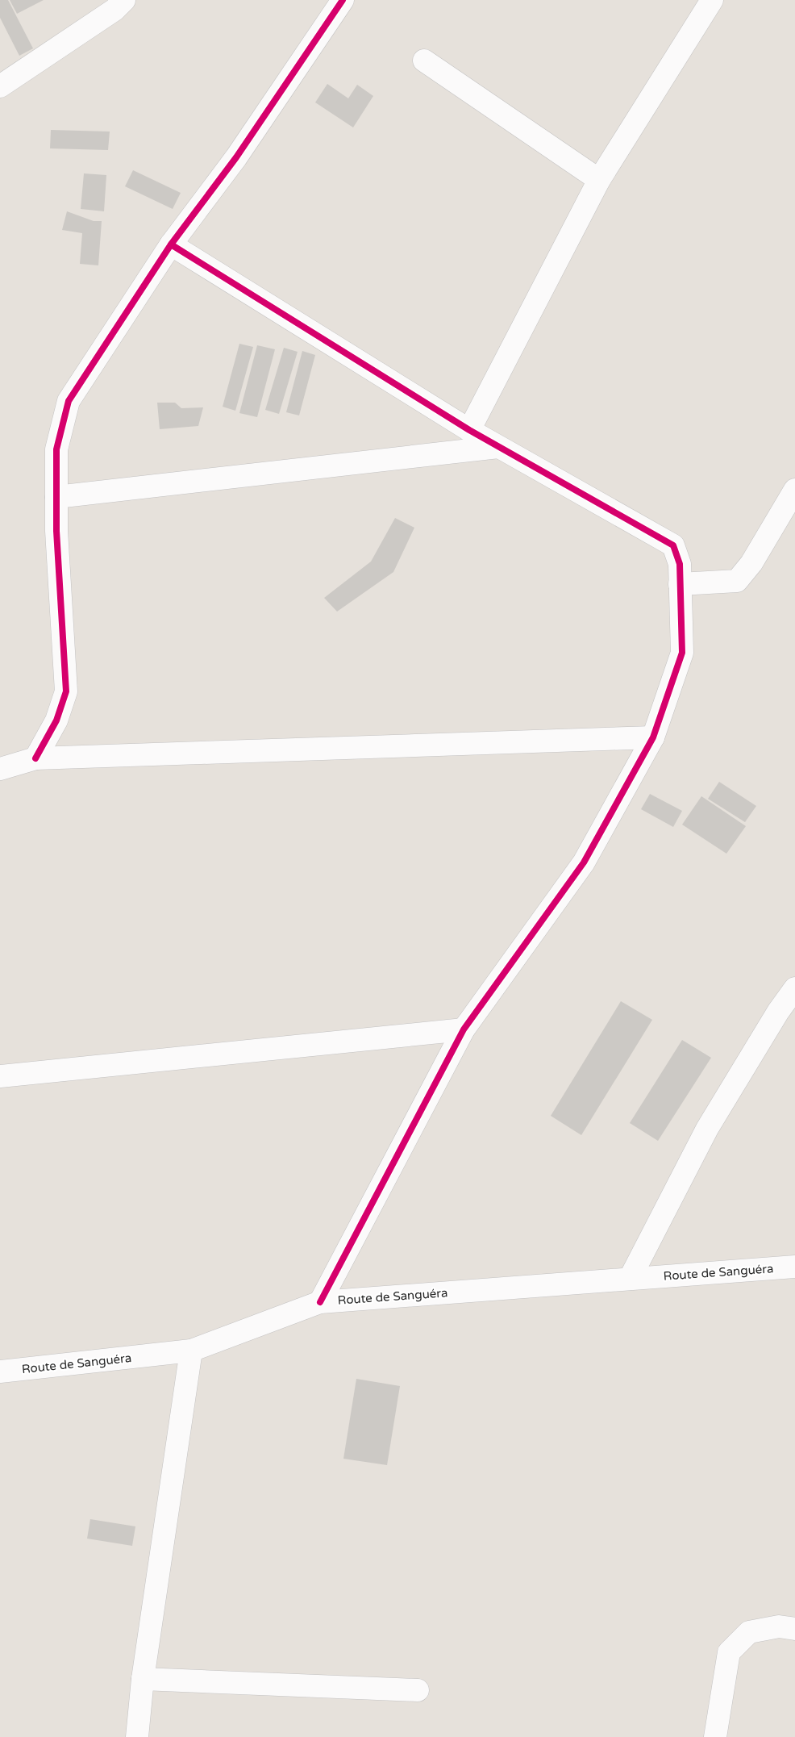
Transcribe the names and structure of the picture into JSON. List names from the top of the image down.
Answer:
{
  "streets": {
    "street": ["Route de Sanguéra"]
  }
}
